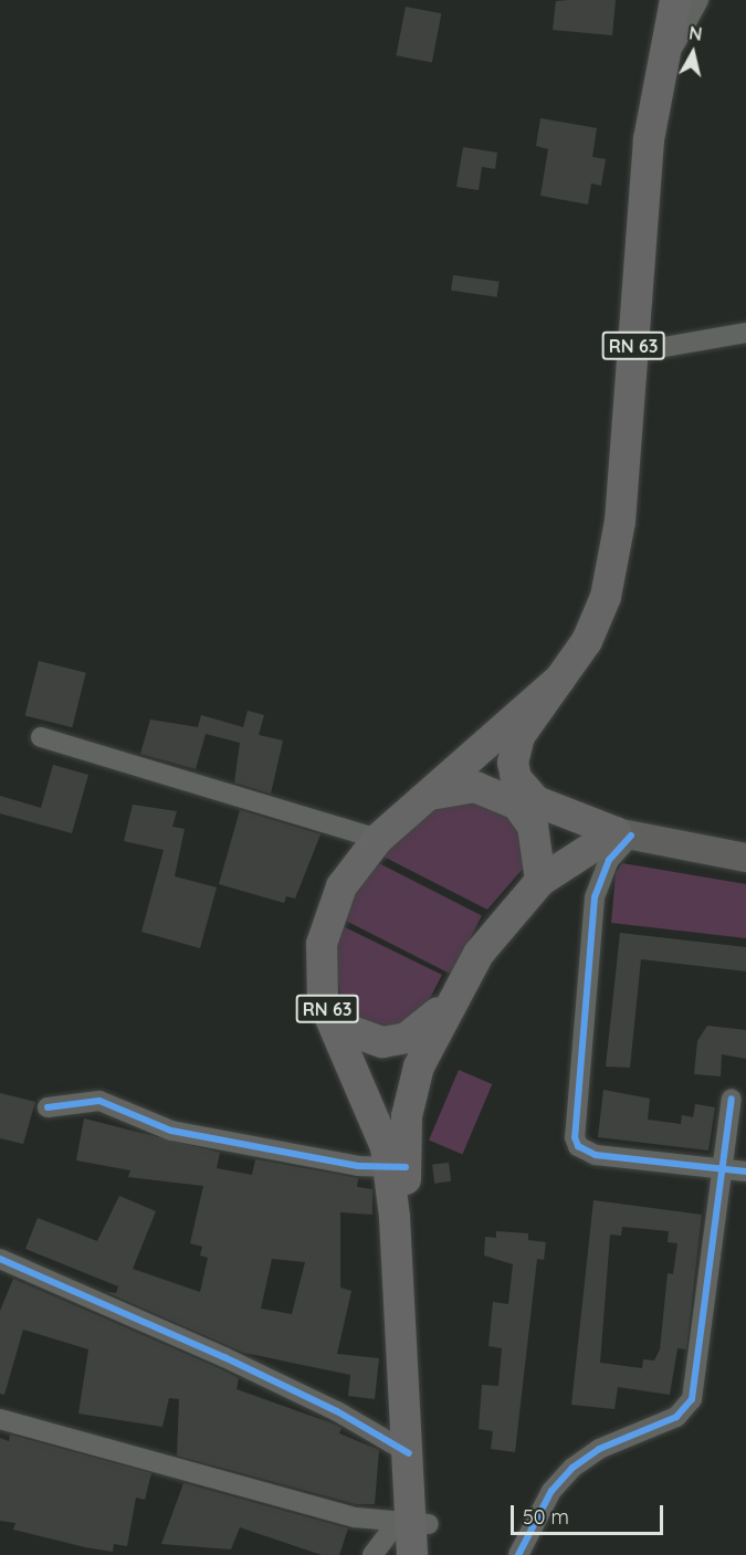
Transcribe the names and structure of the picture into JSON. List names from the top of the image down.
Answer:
{
  "streets": {
    "main road": ["RN 63"]
  },
  "scale_bar": "50 m",
  "north": "top"
}
